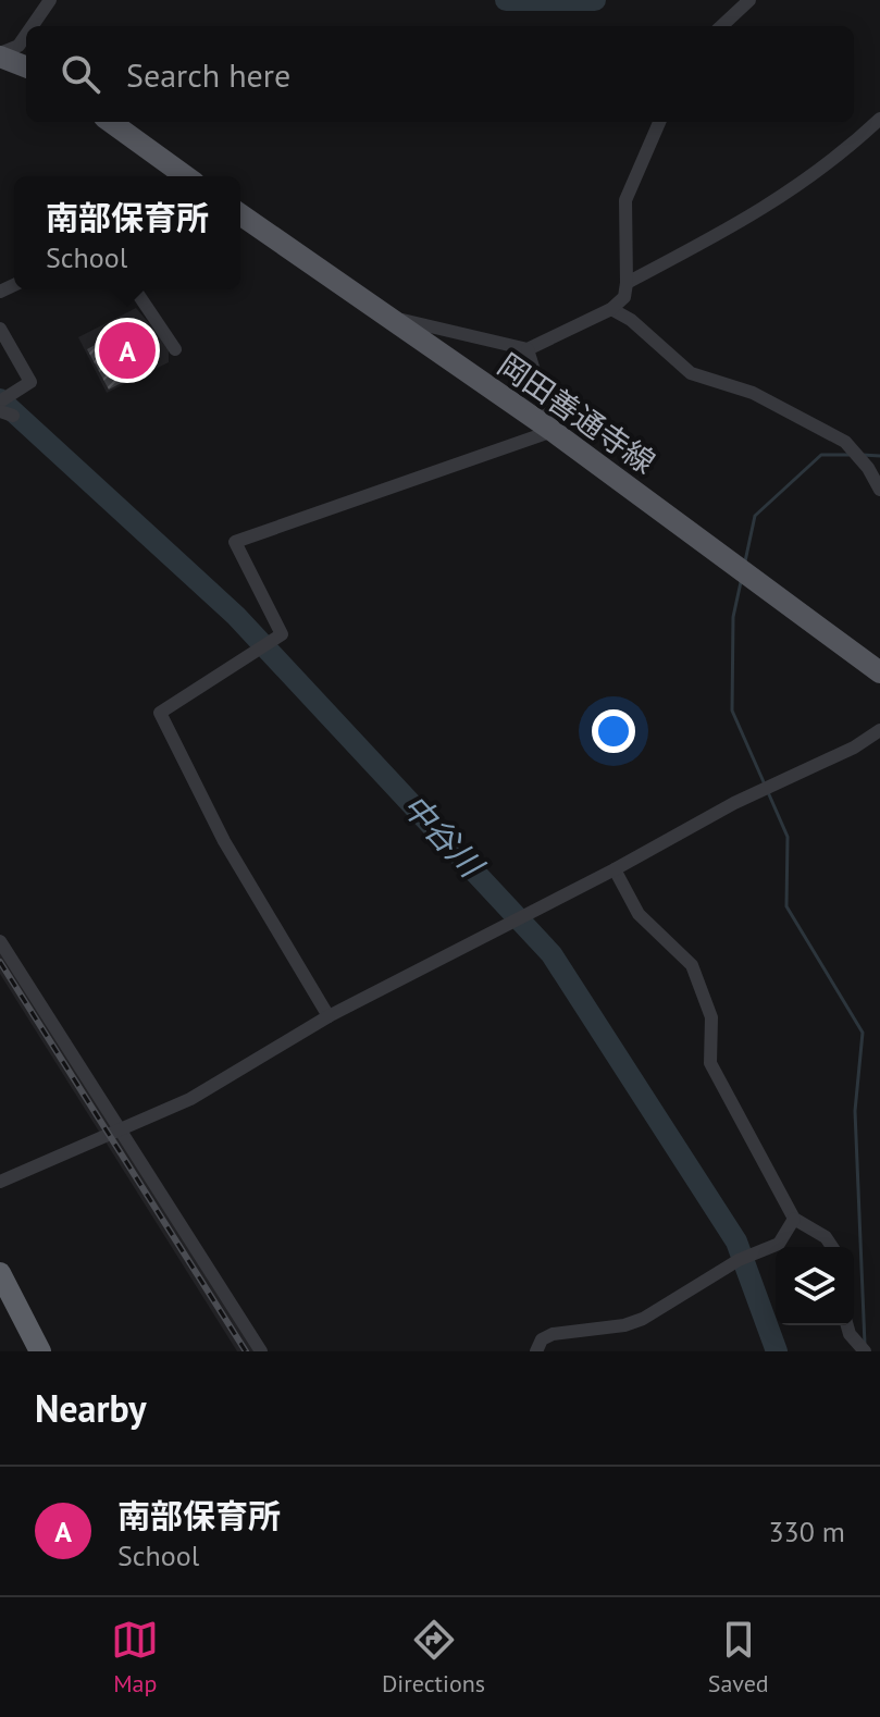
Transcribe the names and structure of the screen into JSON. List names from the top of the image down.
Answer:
{
  "streets": {
    "main road": ["岡田善通寺線"]
  },
  "water": ["中谷川"],
  "page": {
    "search": "Search here",
    "popup": ["南部保育所", "School"],
    "pins": "A",
    "heading": "Nearby",
    "list": [
      {
        "mark": "A",
        "name": "南部保育所",
        "note": "School",
        "value": "330 m"
      }
    ],
    "nav": ["Map", "Directions", "Saved"]
  }
}
